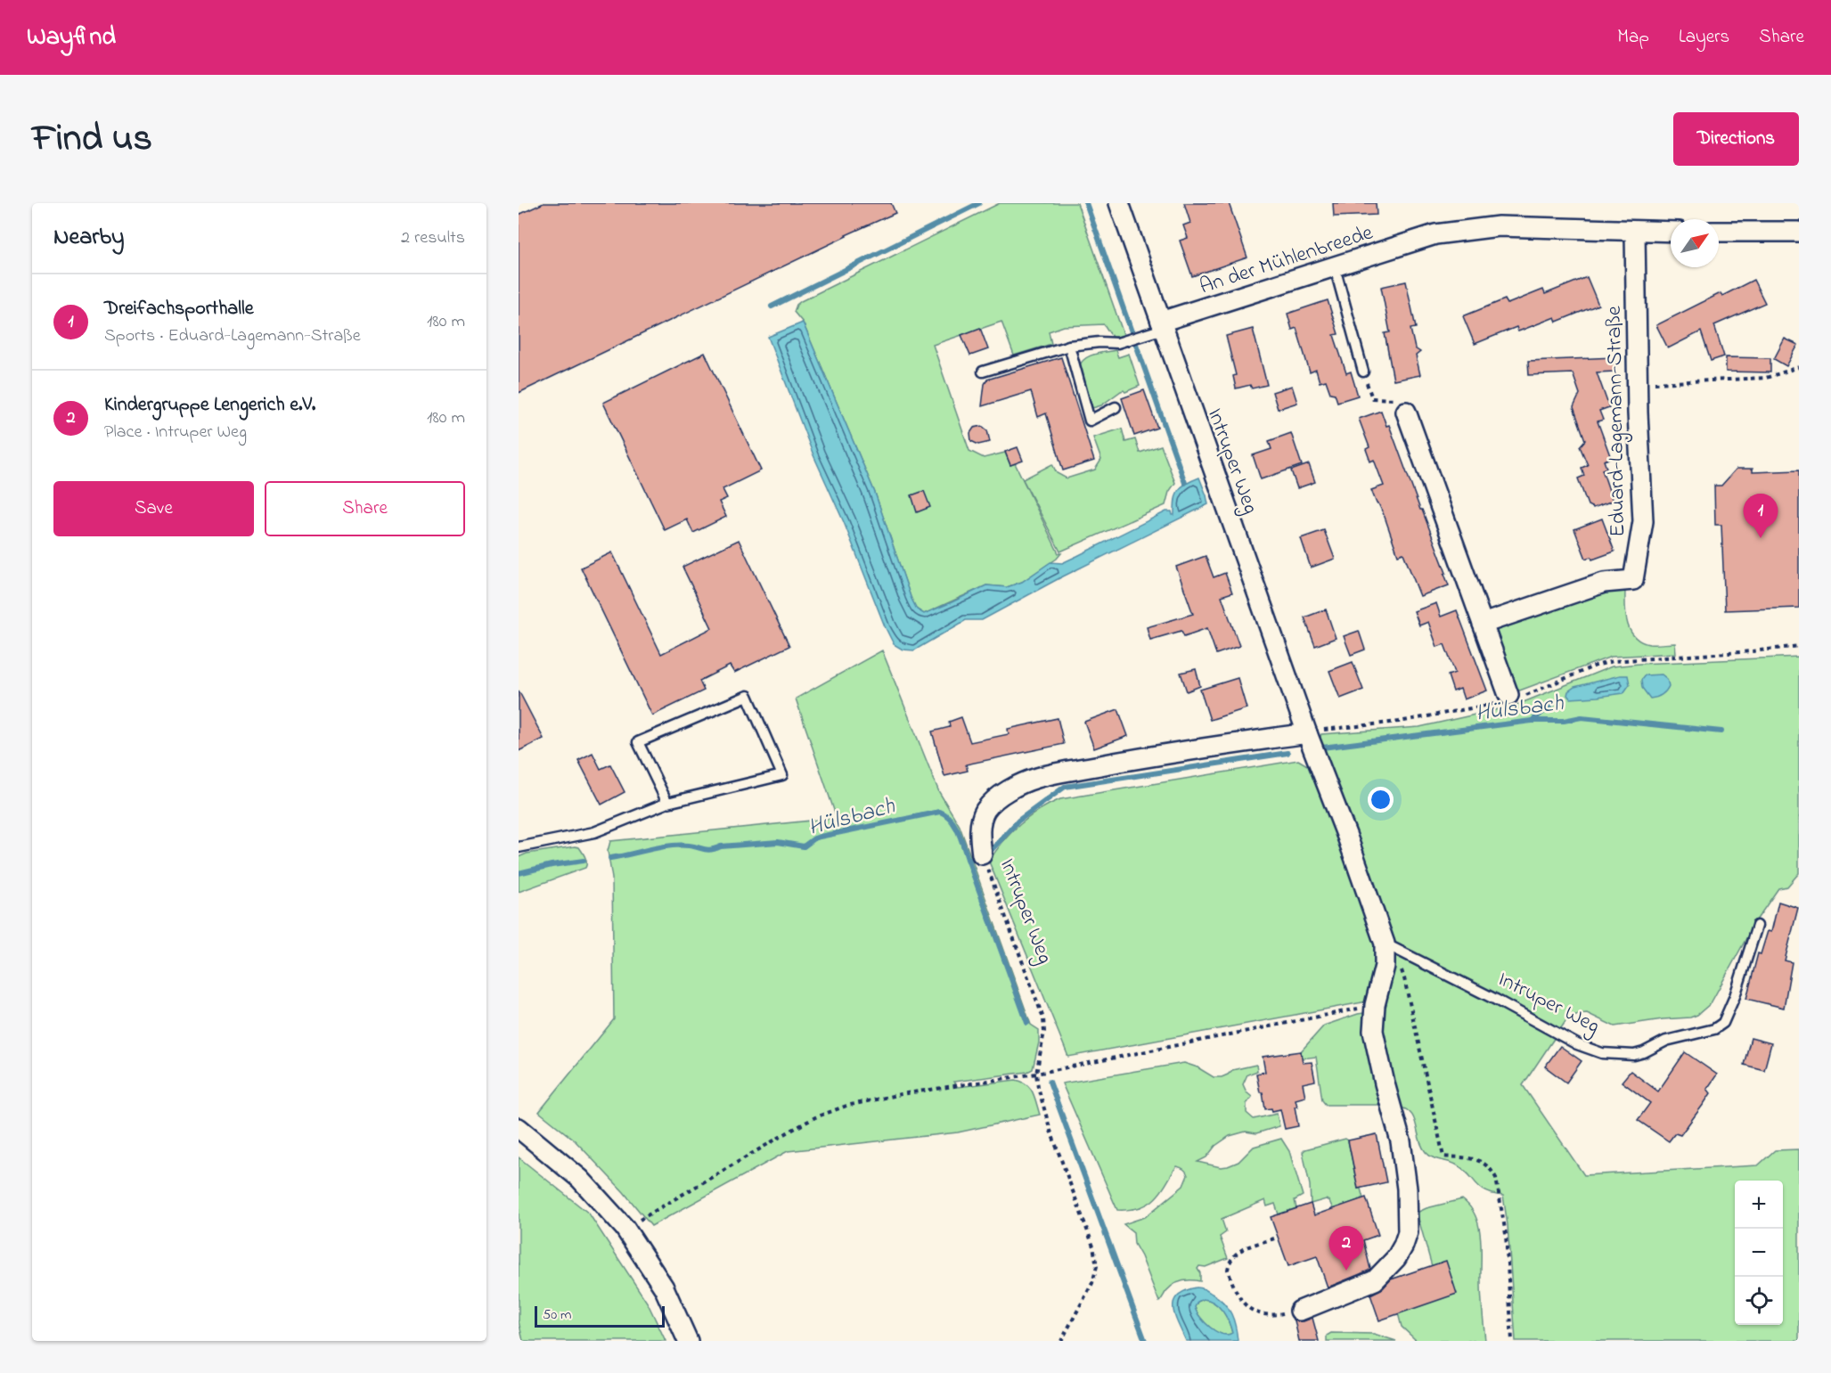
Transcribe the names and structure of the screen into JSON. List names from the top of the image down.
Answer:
{
  "streets": {
    "street": ["An der Mühlenbreede", "Eduard-Lagemann-Straße", "Intruper Weg"]
  },
  "crossings": [
    ["An der Mühlenbreede", "Eduard-Lagemann-Straße"],
    ["An der Mühlenbreede", "Intruper Weg"]
  ],
  "water": ["Hülsbach"],
  "scale_bar": "50 m",
  "north": "top right",
  "page": {
    "header": "Wayfind",
    "nav": ["Map", "Layers", "Share"],
    "title": "Find us",
    "buttons": [
      "Directions",
      ["Save", "Share"]
    ],
    "heading": ["Nearby", "2 results"],
    "list": [
      {
        "mark": "1",
        "name": "Dreifachsporthalle",
        "note": "Sports · Eduard-Lagemann-Straße",
        "value": "180 m"
      },
      {
        "mark": "2",
        "name": "Kindergruppe Lengerich e.V.",
        "note": "Place · Intruper Weg",
        "value": "180 m"
      }
    ],
    "pins": ["1", "2"],
    "map_buttons": ["+", "−"],
    "scale": "50 m"
  }
}
